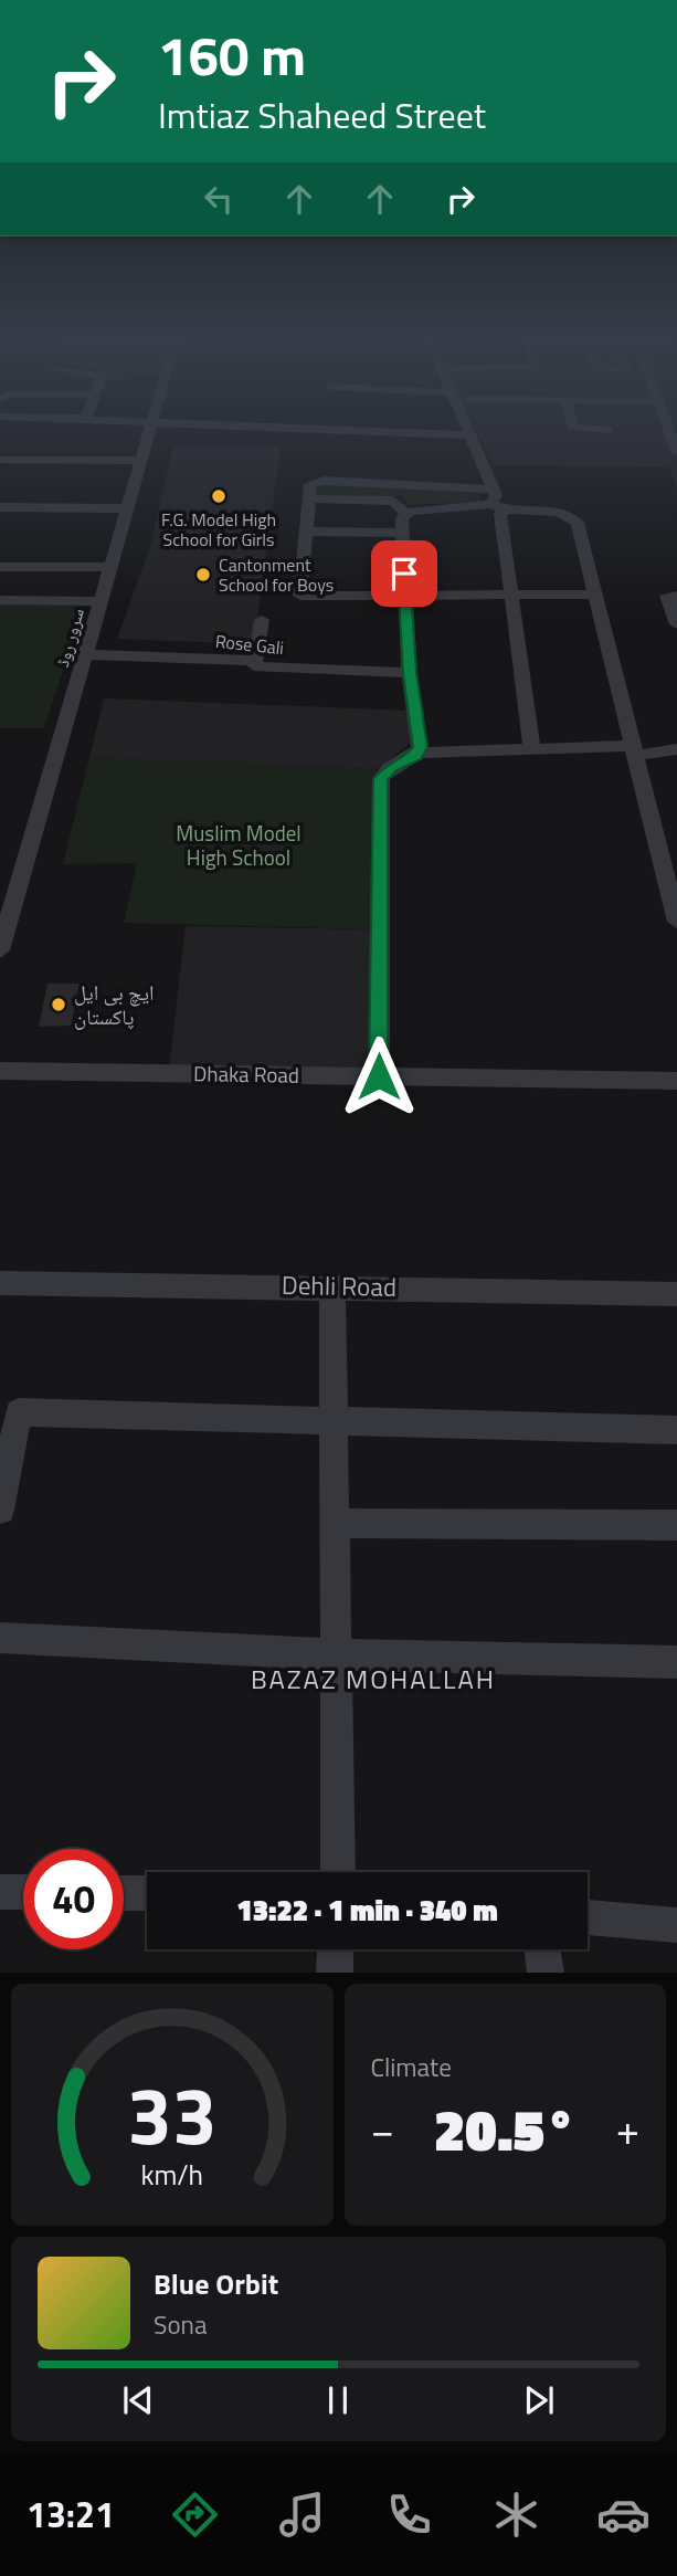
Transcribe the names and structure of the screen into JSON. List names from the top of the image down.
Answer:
{
  "streets": {
    "street": [
      "سرور روڈ",
      "Rose Gali",
      "Dhaka Road",
      "Dehli Road"
    ]
  },
  "crossings": [
    ["سرور روڈ", "Rose Gali"]
  ],
  "districts": ["BAZAZ MOHALLAH"],
  "parks": ["Muslim Model High School"],
  "places": ["F.G. Model High School for Girls", "Cantonment School for Boys", "ایچ بی ایل پاکستان"],
  "page": {
    "turn": ["160 m", "Imtiaz Shaheed Street"],
    "limit": "40",
    "trip": "13:22 · 1 min · 340 m",
    "tile": "Climate",
    "heat": ["−", "20.5°", "+"],
    "song": ["Blue Orbit", "Sona"],
    "tabs": "13:21",
    "gauge": ["33", "km/h"]
  }
}
